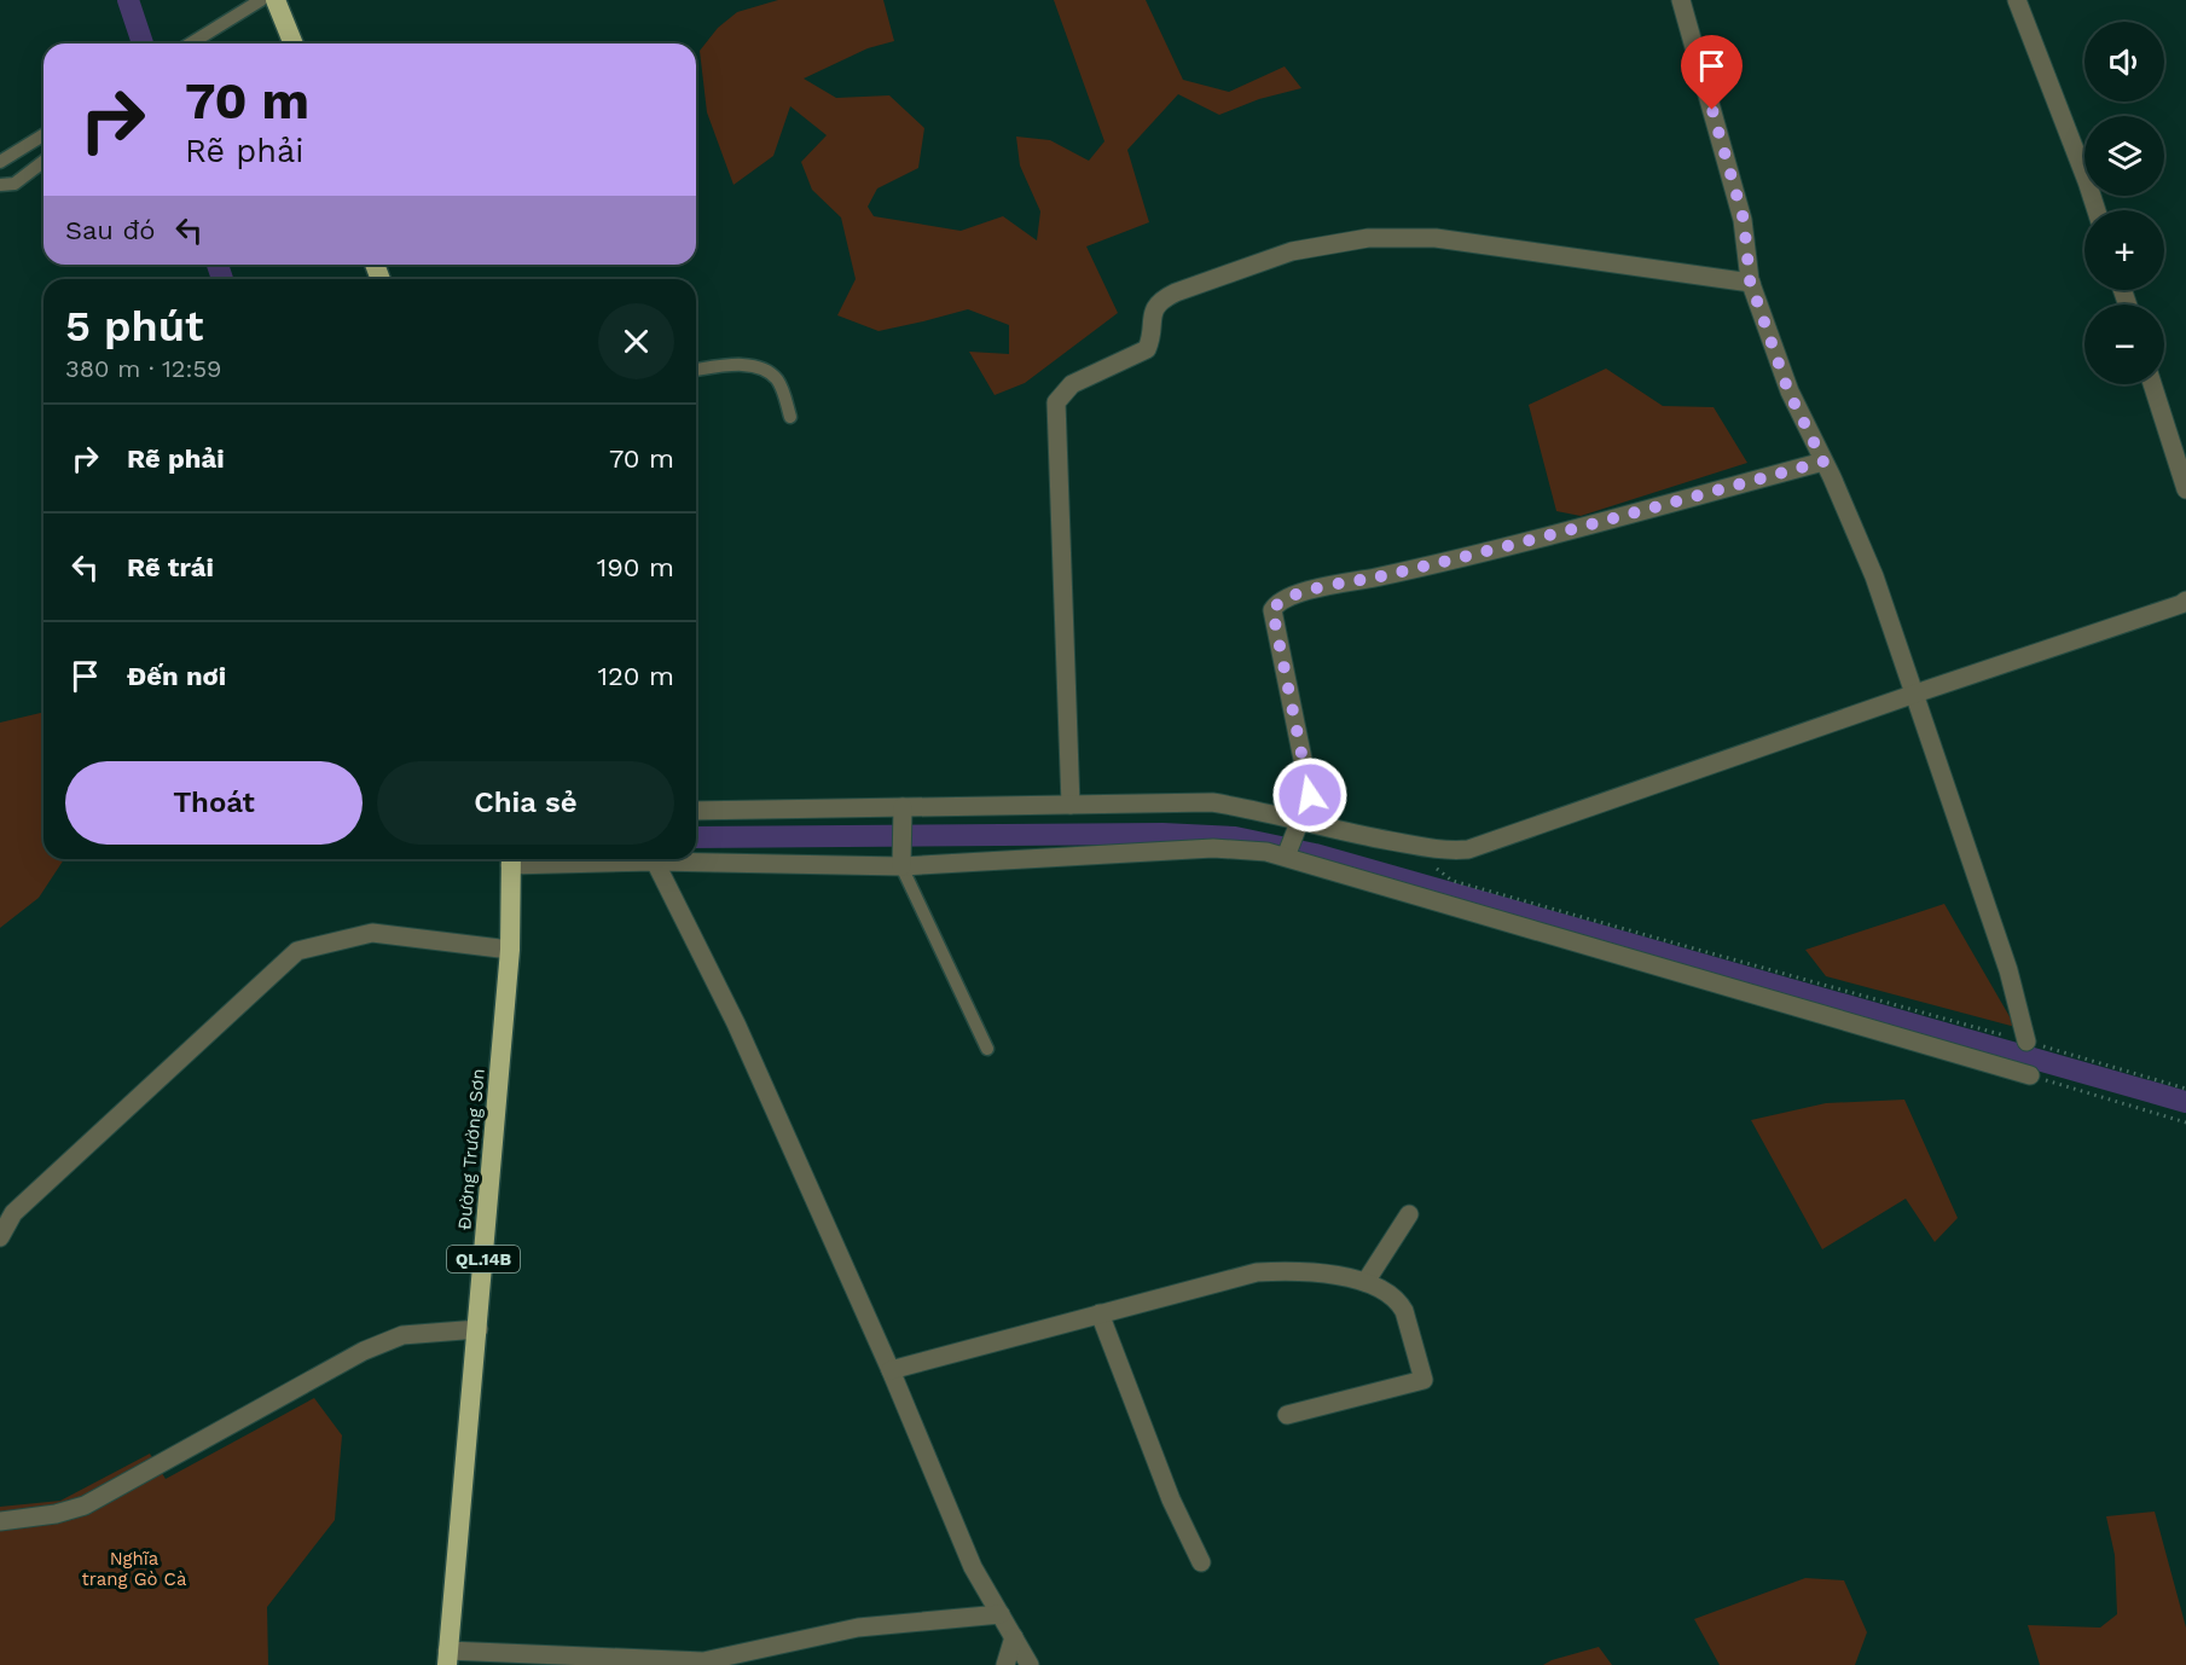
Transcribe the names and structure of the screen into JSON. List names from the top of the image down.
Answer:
{
  "streets": {
    "highway": ["Đường Trường Sơn", "QL.14B"]
  },
  "parks": ["Nghĩa trang Gò Cà"],
  "page": {
    "map_buttons": ["+", "−"],
    "turn": ["70 m", "Rẽ phải"],
    "then": "Sau đó",
    "heading": ["5 phút", "380 m · 12:59"],
    "list": [
      {
        "name": "Rẽ phải",
        "value": "70 m"
      },
      {
        "name": "Rẽ trái",
        "value": "190 m"
      },
      {
        "name": "Đến nơi",
        "value": "120 m"
      }
    ],
    "buttons": ["Thoát", "Chia sẻ"]
  }
}
